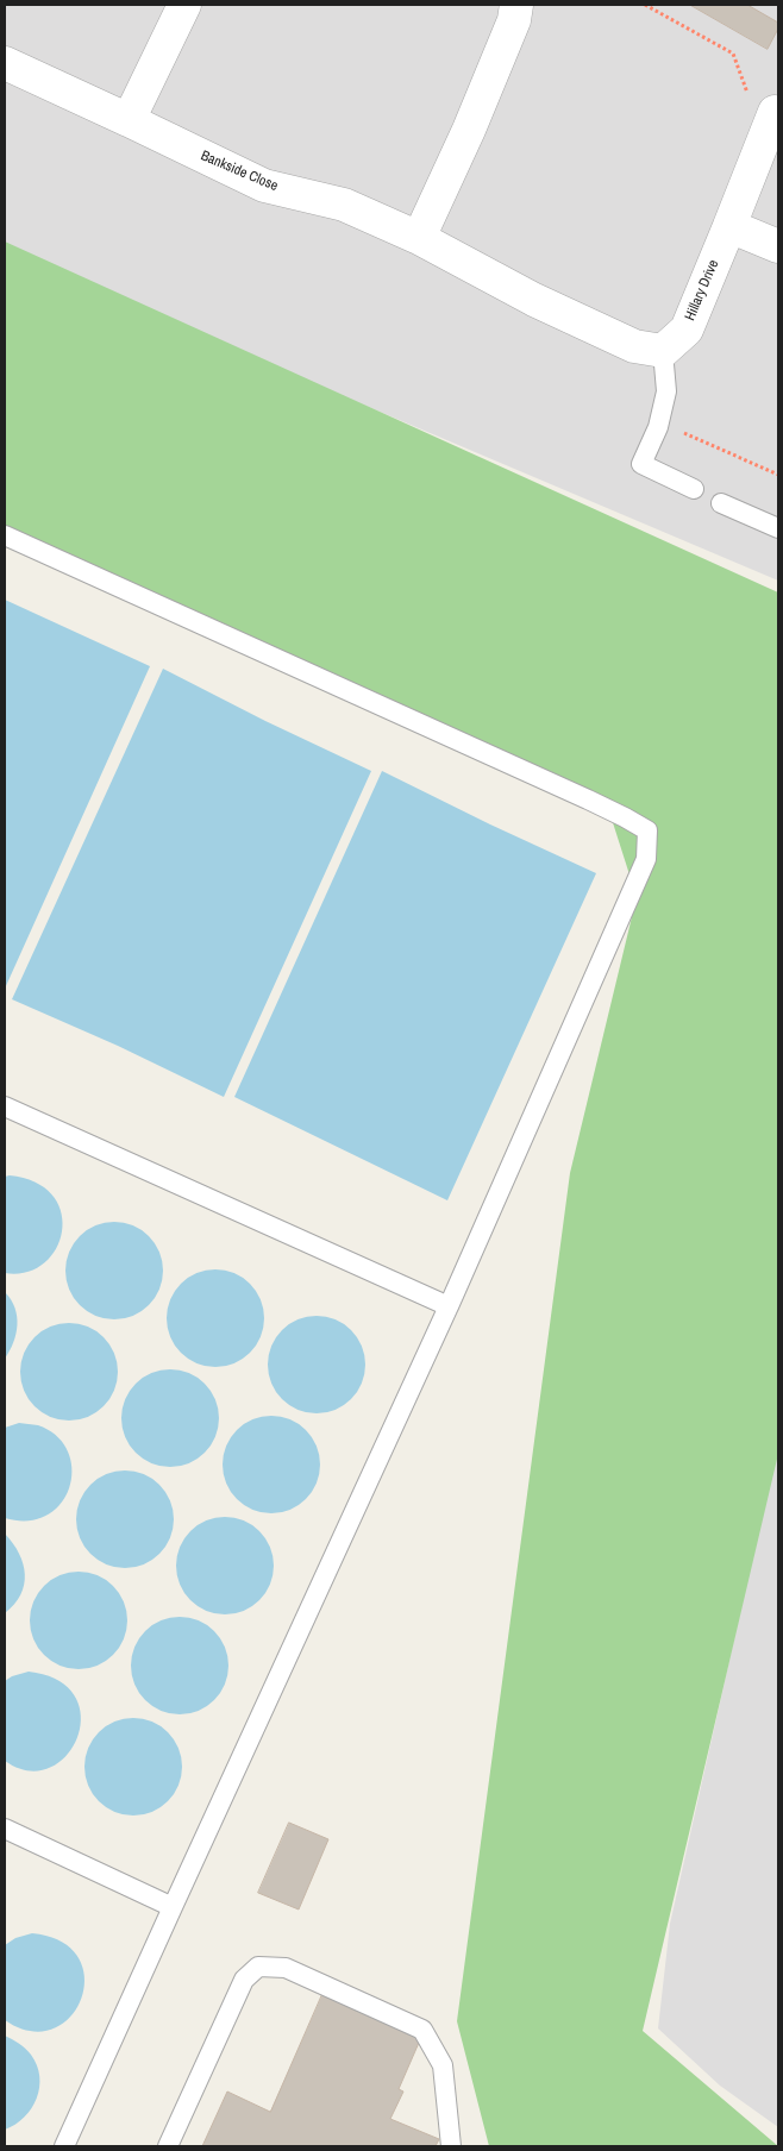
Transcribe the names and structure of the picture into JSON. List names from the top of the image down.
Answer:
{
  "streets": {
    "street": ["Bankside Close", "Hillary Drive"]
  },
  "crossings": [
    ["Bankside Close", "Hillary Drive"]
  ]
}
